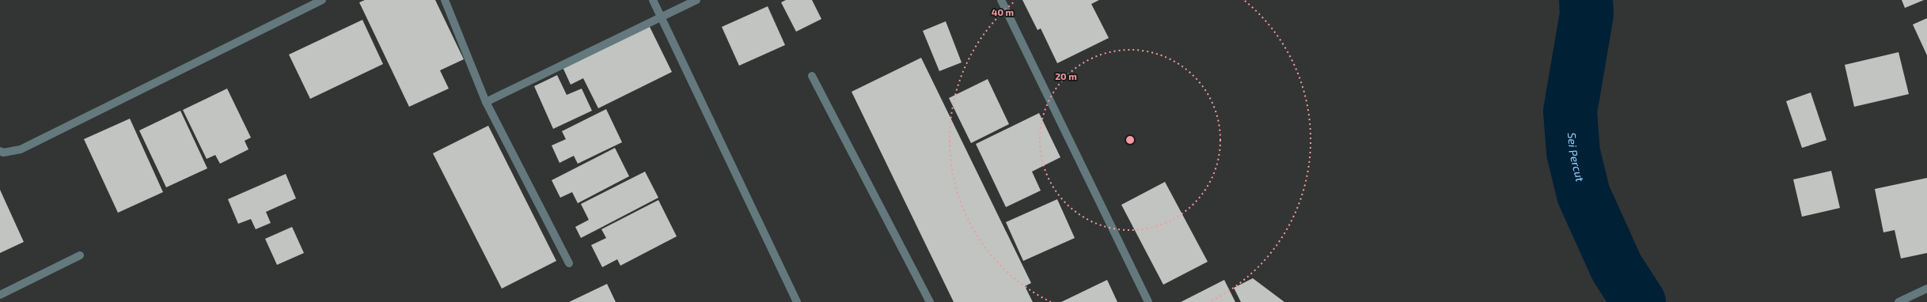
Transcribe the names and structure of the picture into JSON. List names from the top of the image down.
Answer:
{
  "water": ["Sei Percut"],
  "rings": ["40 m", "20 m"]
}
